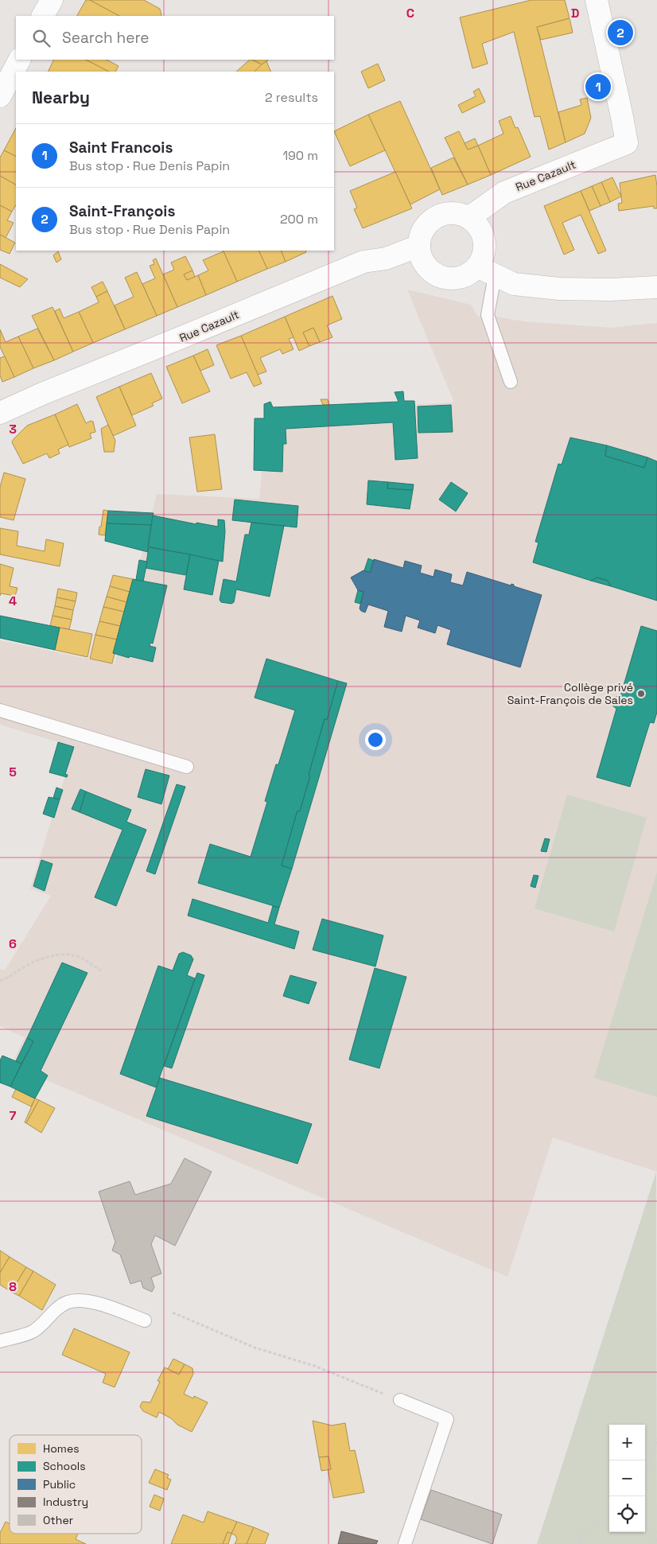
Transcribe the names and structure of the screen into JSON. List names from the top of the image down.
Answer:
{
  "streets": {
    "street": ["Rue Cazault"]
  },
  "places": ["Collège privé Saint-François de Sales"],
  "legend": [
    "Homes",
    "Schools",
    "Public",
    "Industry",
    "Other"
  ],
  "page": {
    "search": "Search here",
    "pins": ["2", "1"],
    "heading": ["Nearby", "2 results"],
    "list": [
      {
        "mark": "1",
        "name": "Saint Francois",
        "note": "Bus stop · Rue Denis Papin",
        "value": "190 m"
      },
      {
        "mark": "2",
        "name": "Saint-François",
        "note": "Bus stop · Rue Denis Papin",
        "value": "200 m"
      }
    ],
    "map_buttons": ["+", "−"]
  },
  "grid": {
    "columns": ["C", "D"],
    "rows": [
      "3",
      "4",
      "5",
      "6",
      "7",
      "8"
    ]
  }
}
